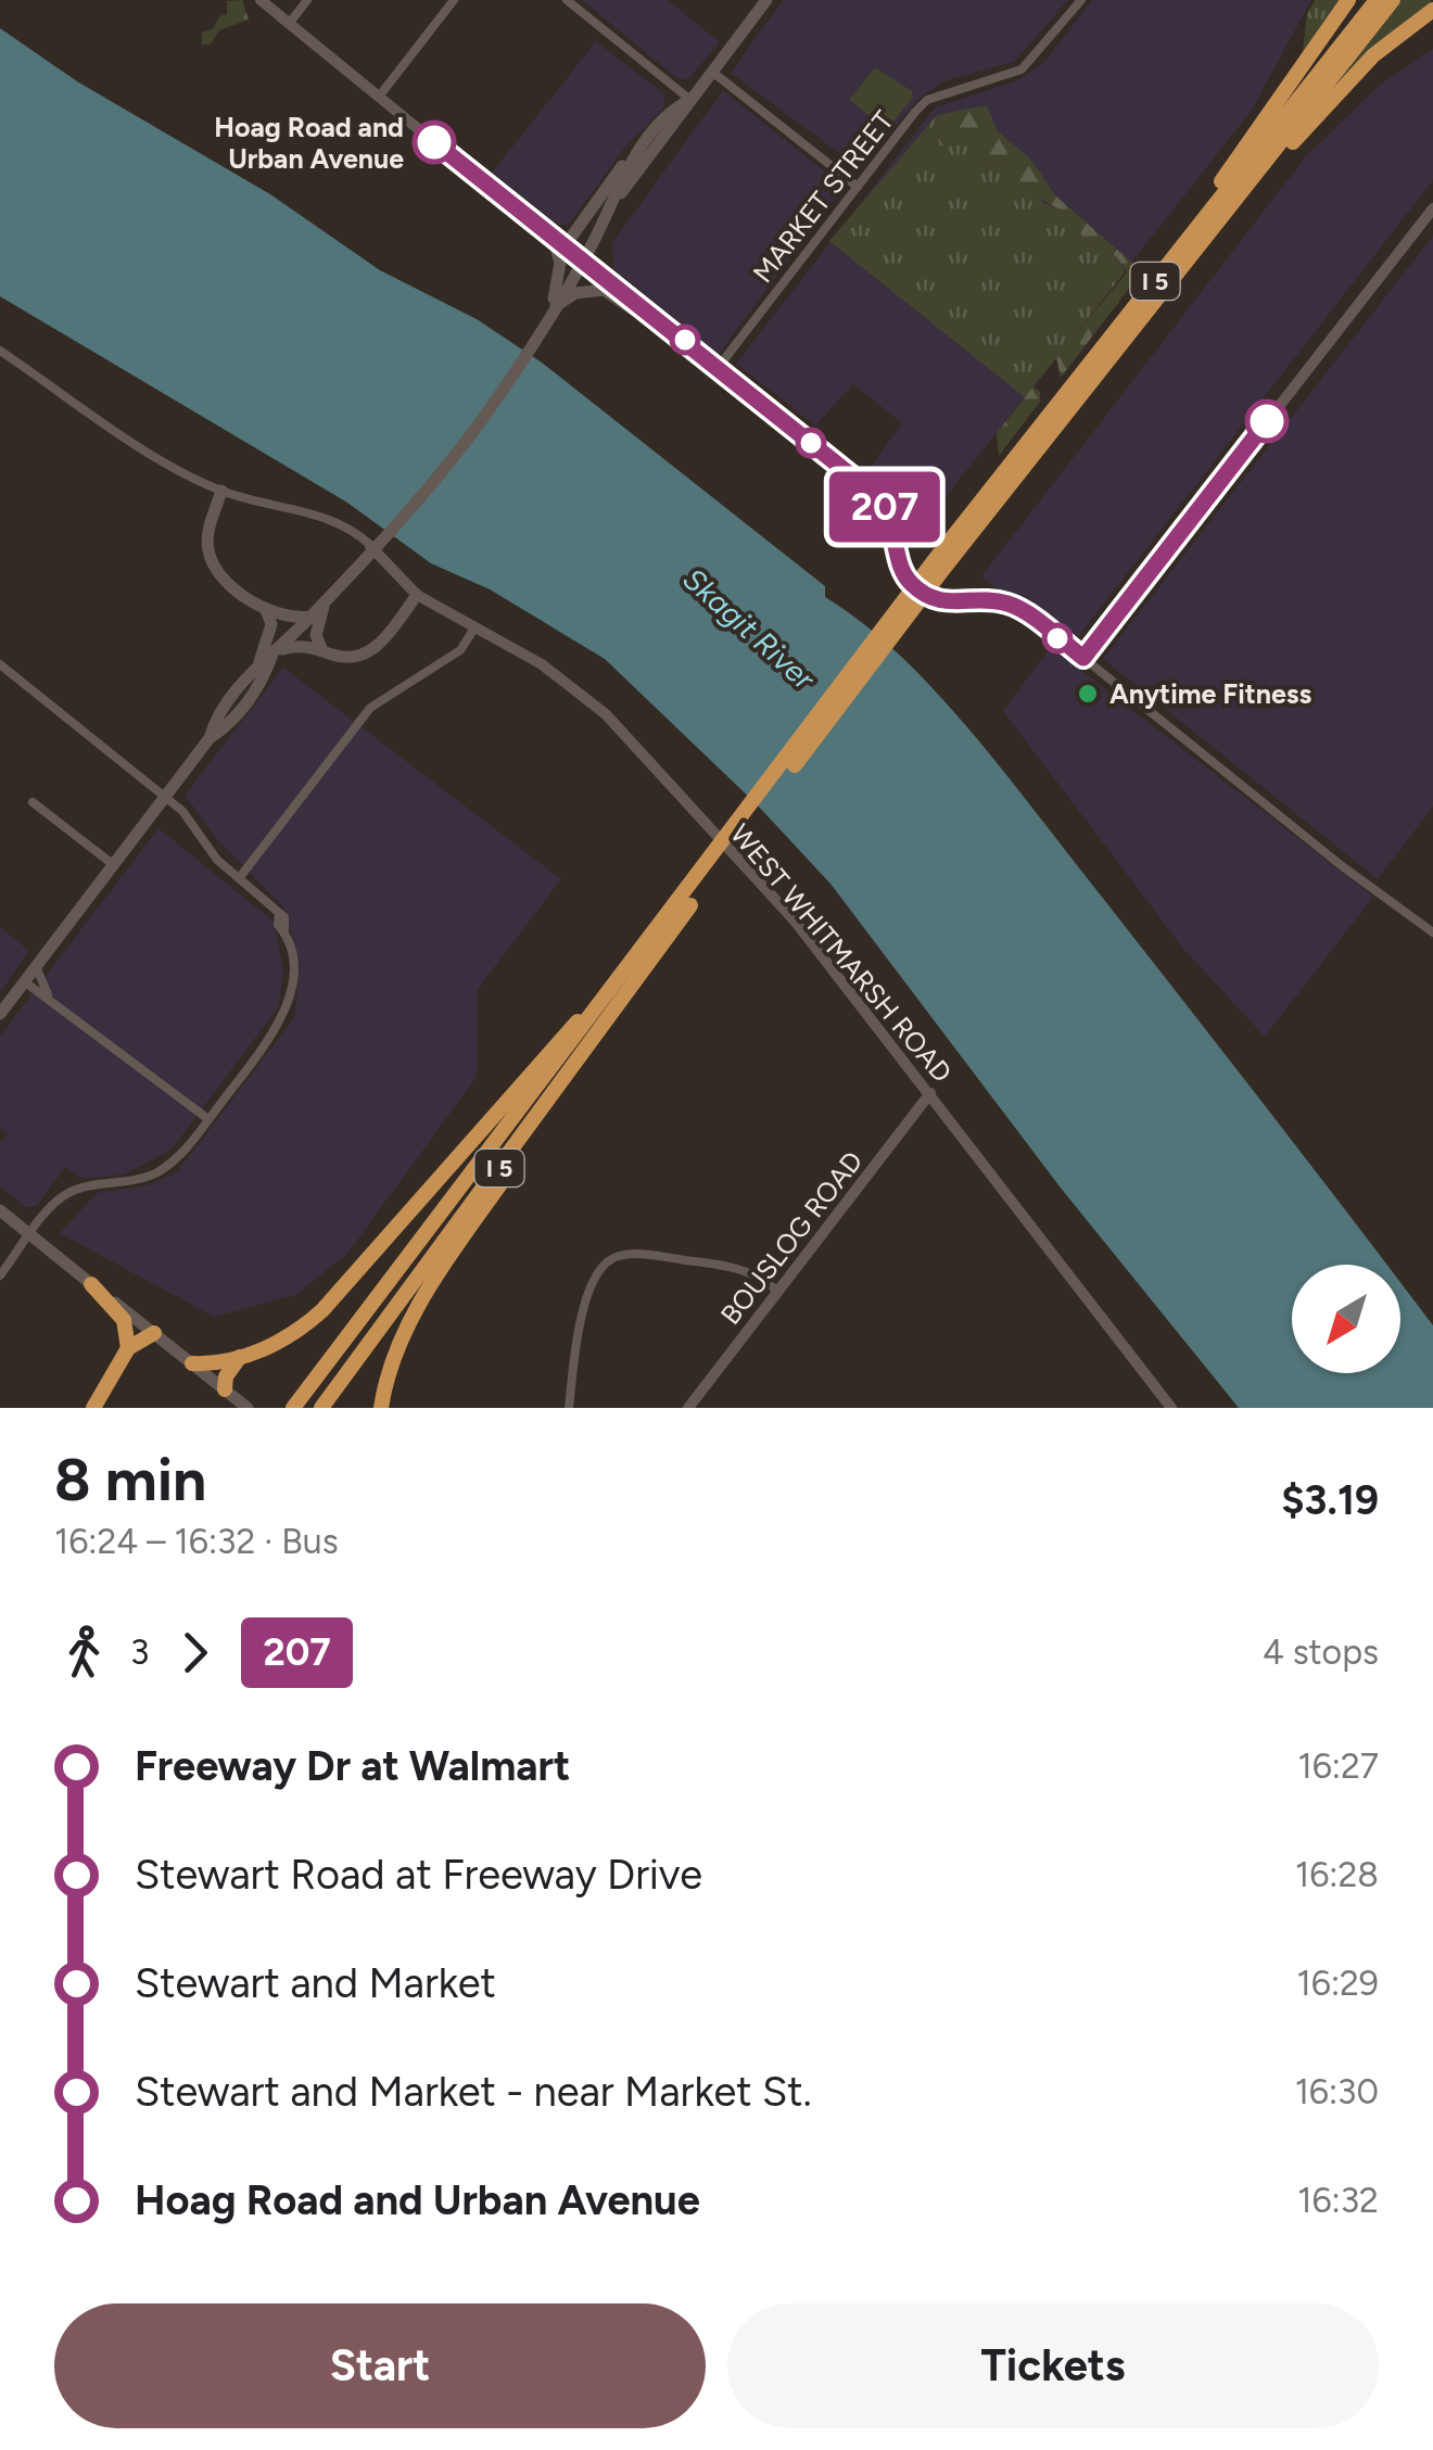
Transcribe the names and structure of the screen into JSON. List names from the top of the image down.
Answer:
{
  "streets": {
    "highway": ["I 5"],
    "street": ["MARKET STREET", "WEST WHITMARSH ROAD", "BOUSLOG ROAD"]
  },
  "crossings": [
    ["WEST WHITMARSH ROAD", "BOUSLOG ROAD"]
  ],
  "water": ["Skagit River"],
  "places": ["Hoag Road and Urban Avenue", "Anytime Fitness"],
  "lines": ["bus line 207"],
  "north": "bottom left",
  "page": {
    "on_map": "207",
    "heading": ["8 min", "16:24 – 16:32 · Bus", "$3.19"],
    "legs": ["3", "207", "4 stops"],
    "list": [
      {
        "name": "Freeway Dr at Walmart",
        "value": "16:27"
      },
      {
        "name": "Stewart Road at Freeway Drive",
        "value": "16:28"
      },
      {
        "name": "Stewart and Market",
        "value": "16:29"
      },
      {
        "name": "Stewart and Market - near Market St.",
        "value": "16:30"
      },
      {
        "name": "Hoag Road and Urban Avenue",
        "value": "16:32"
      }
    ],
    "buttons": ["Start", "Tickets"]
  }
}
